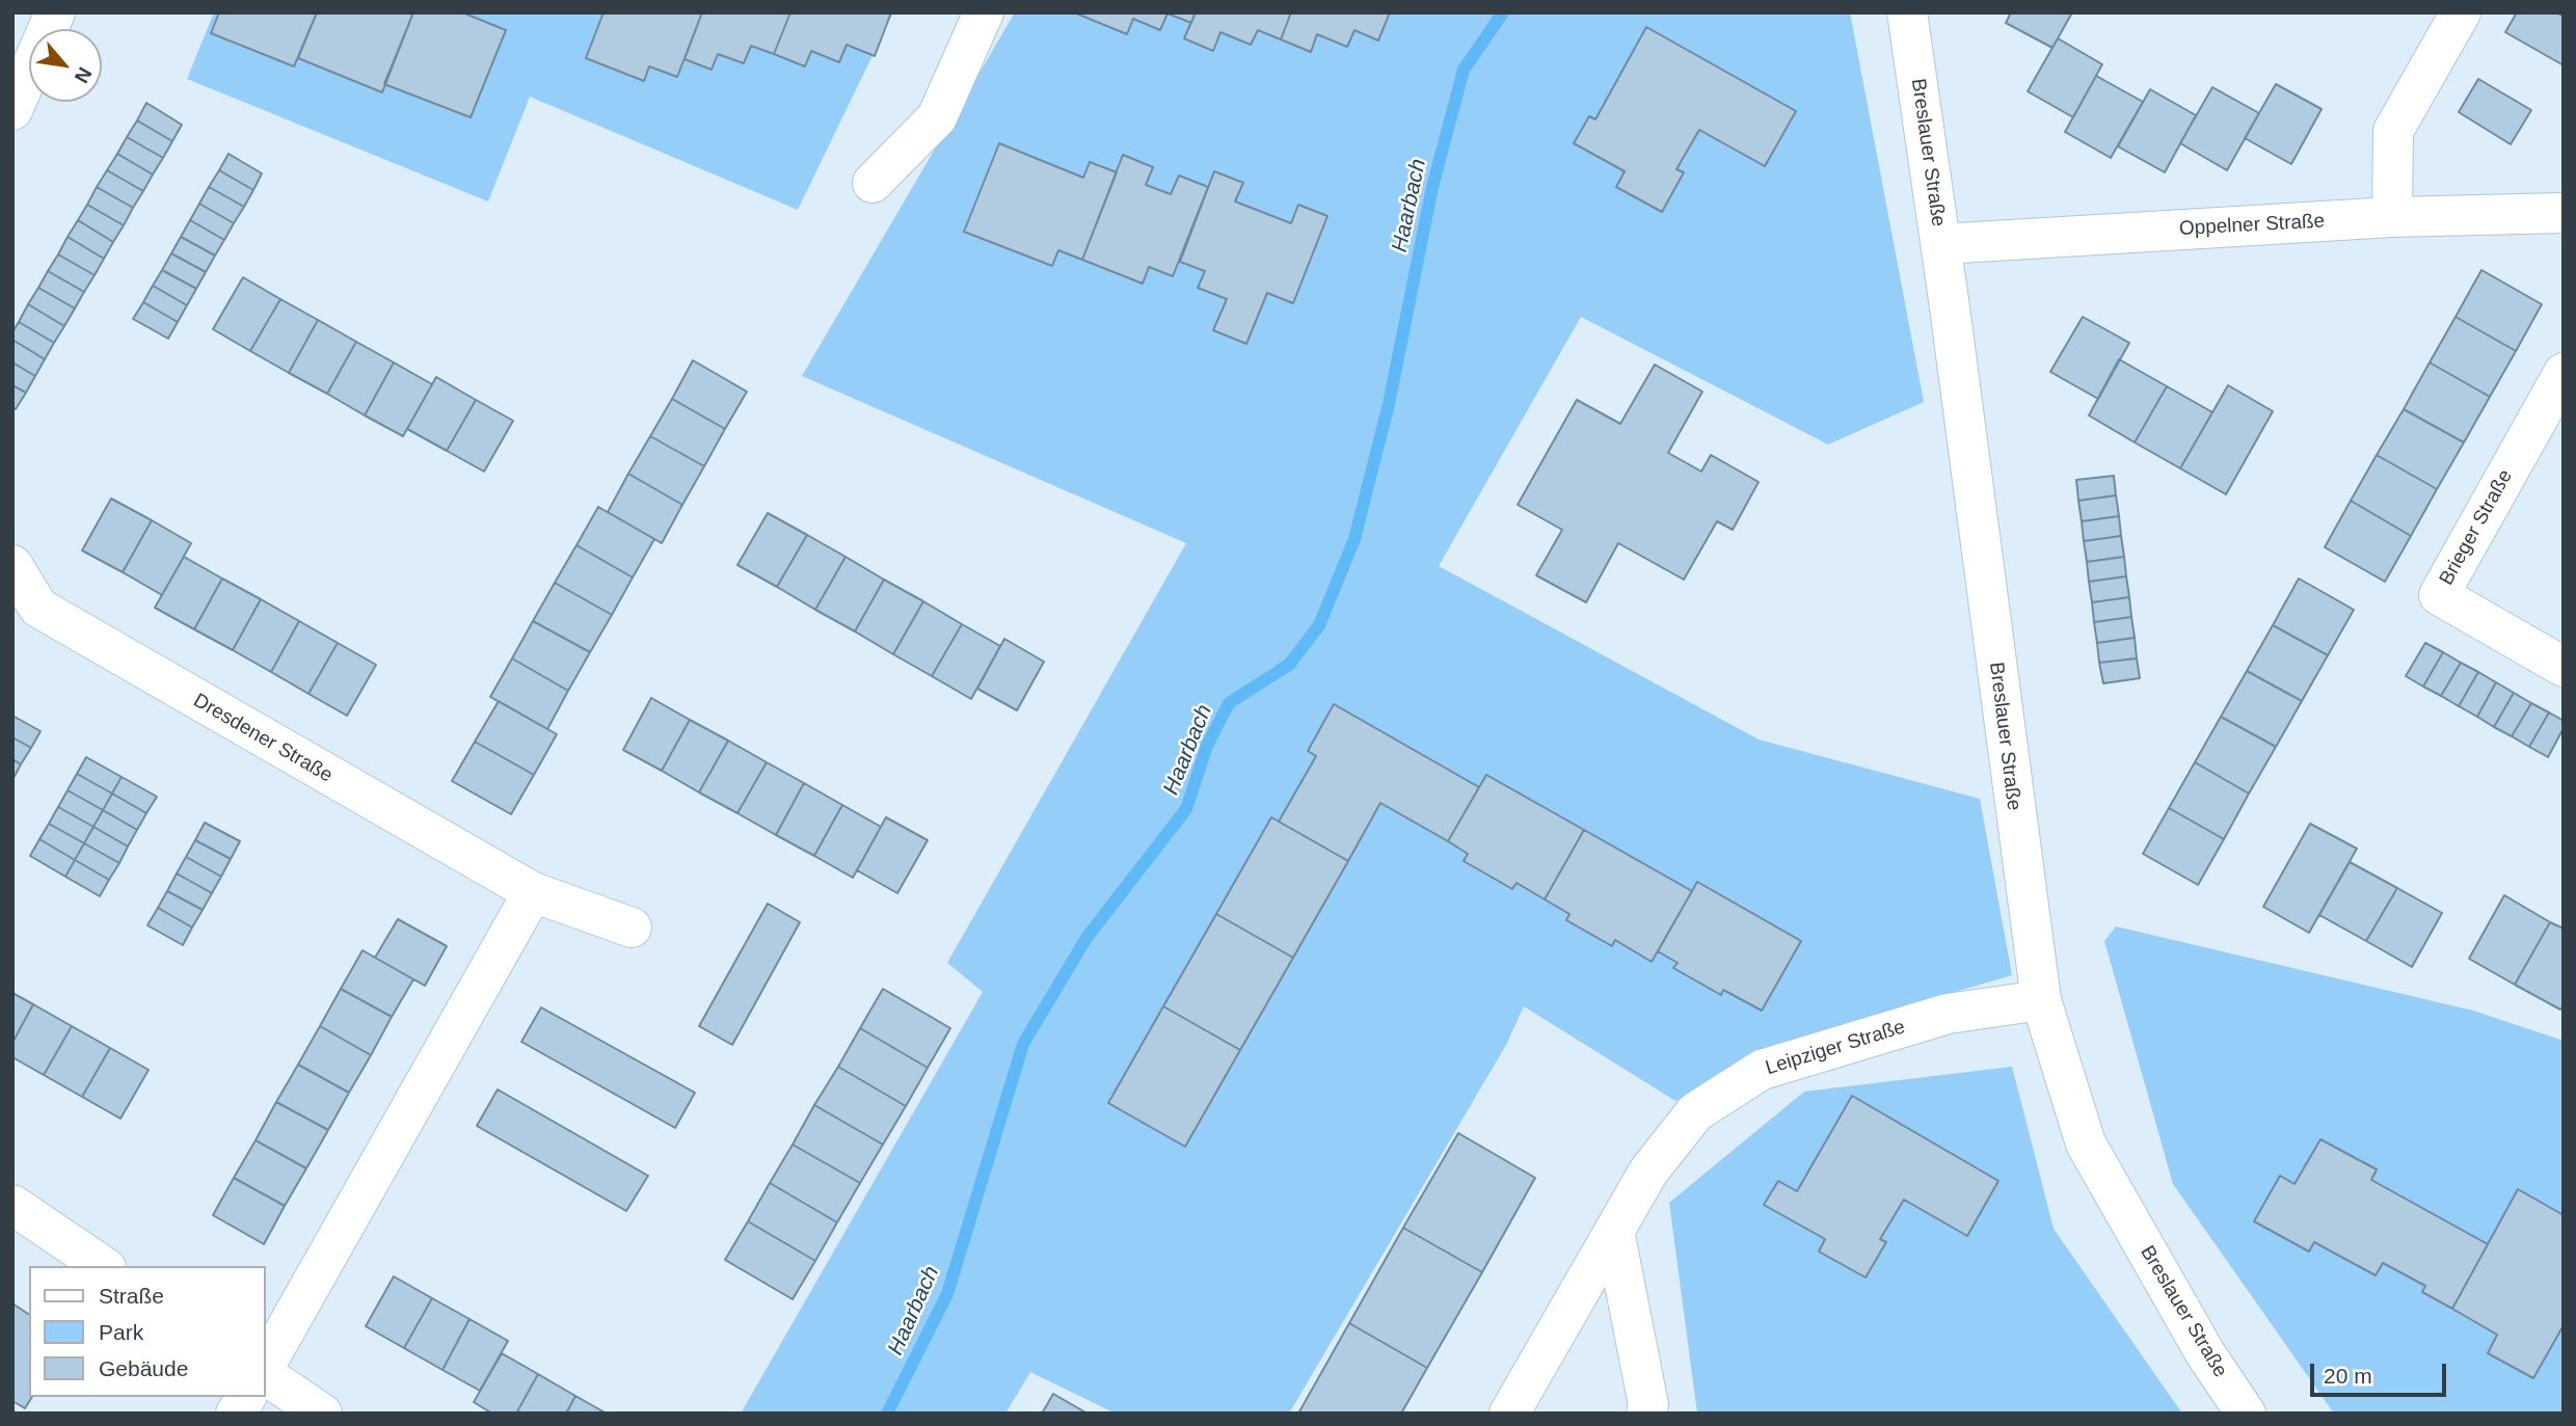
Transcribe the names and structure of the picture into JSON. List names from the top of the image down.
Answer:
{
  "streets": {
    "street": [
      "Breslauer Straße",
      "Oppelner Straße",
      "Brieger Straße",
      "Dresdener Straße",
      "Leipziger Straße"
    ]
  },
  "crossings": [
    ["Breslauer Straße", "Oppelner Straße"],
    ["Breslauer Straße", "Leipziger Straße"]
  ],
  "water": ["Haarbach"],
  "legend": ["Straße", "Park", "Gebäude"],
  "scale_bar": "20 m",
  "north": "bottom right"
}
